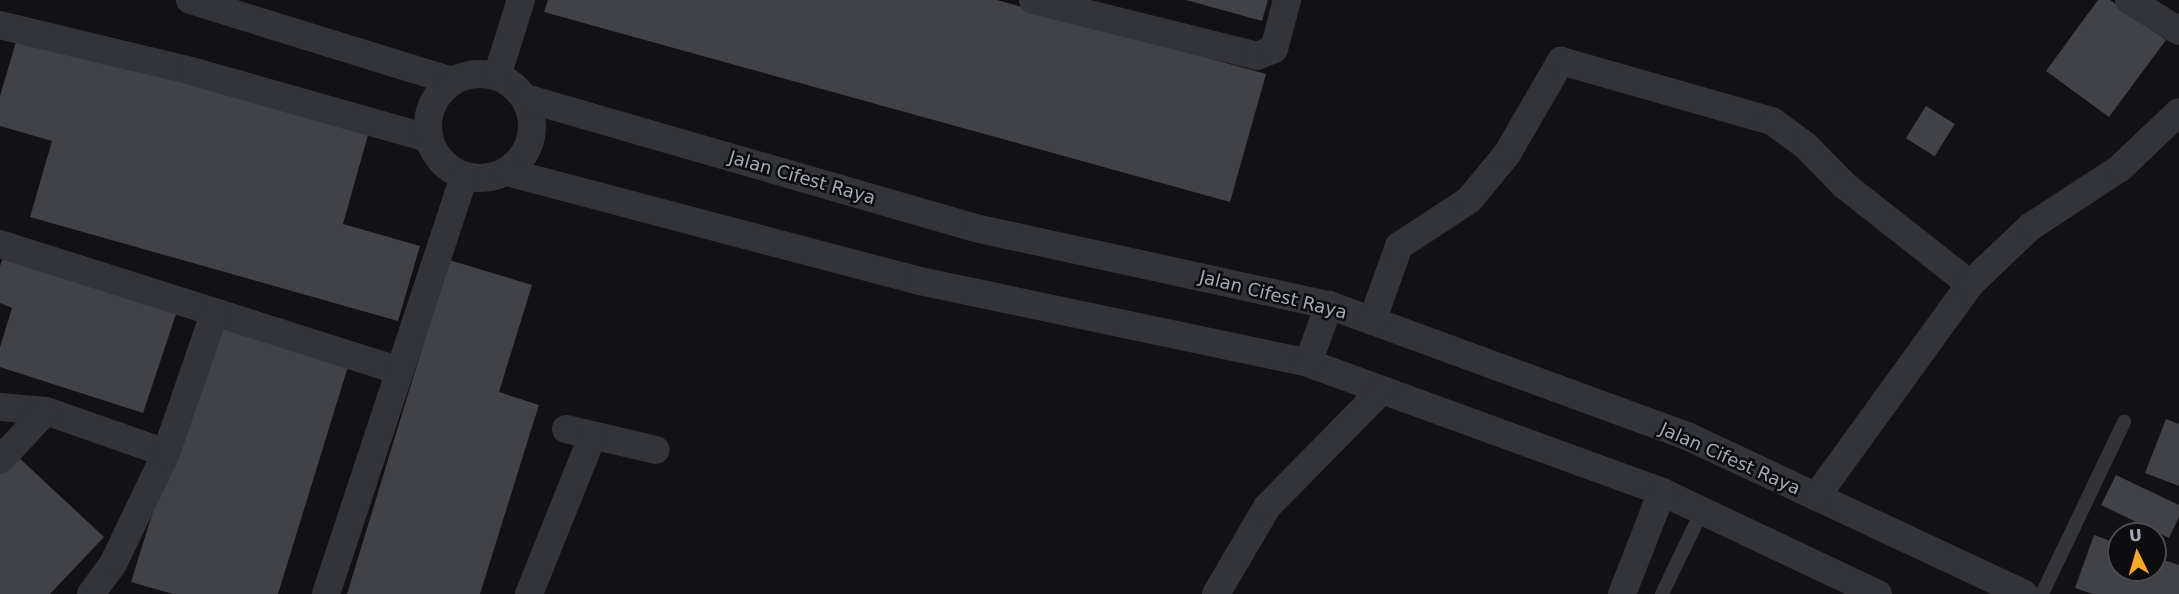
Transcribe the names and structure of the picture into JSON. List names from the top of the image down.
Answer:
{
  "streets": {
    "street": ["Jalan Cifest Raya"]
  },
  "north": "top"
}
